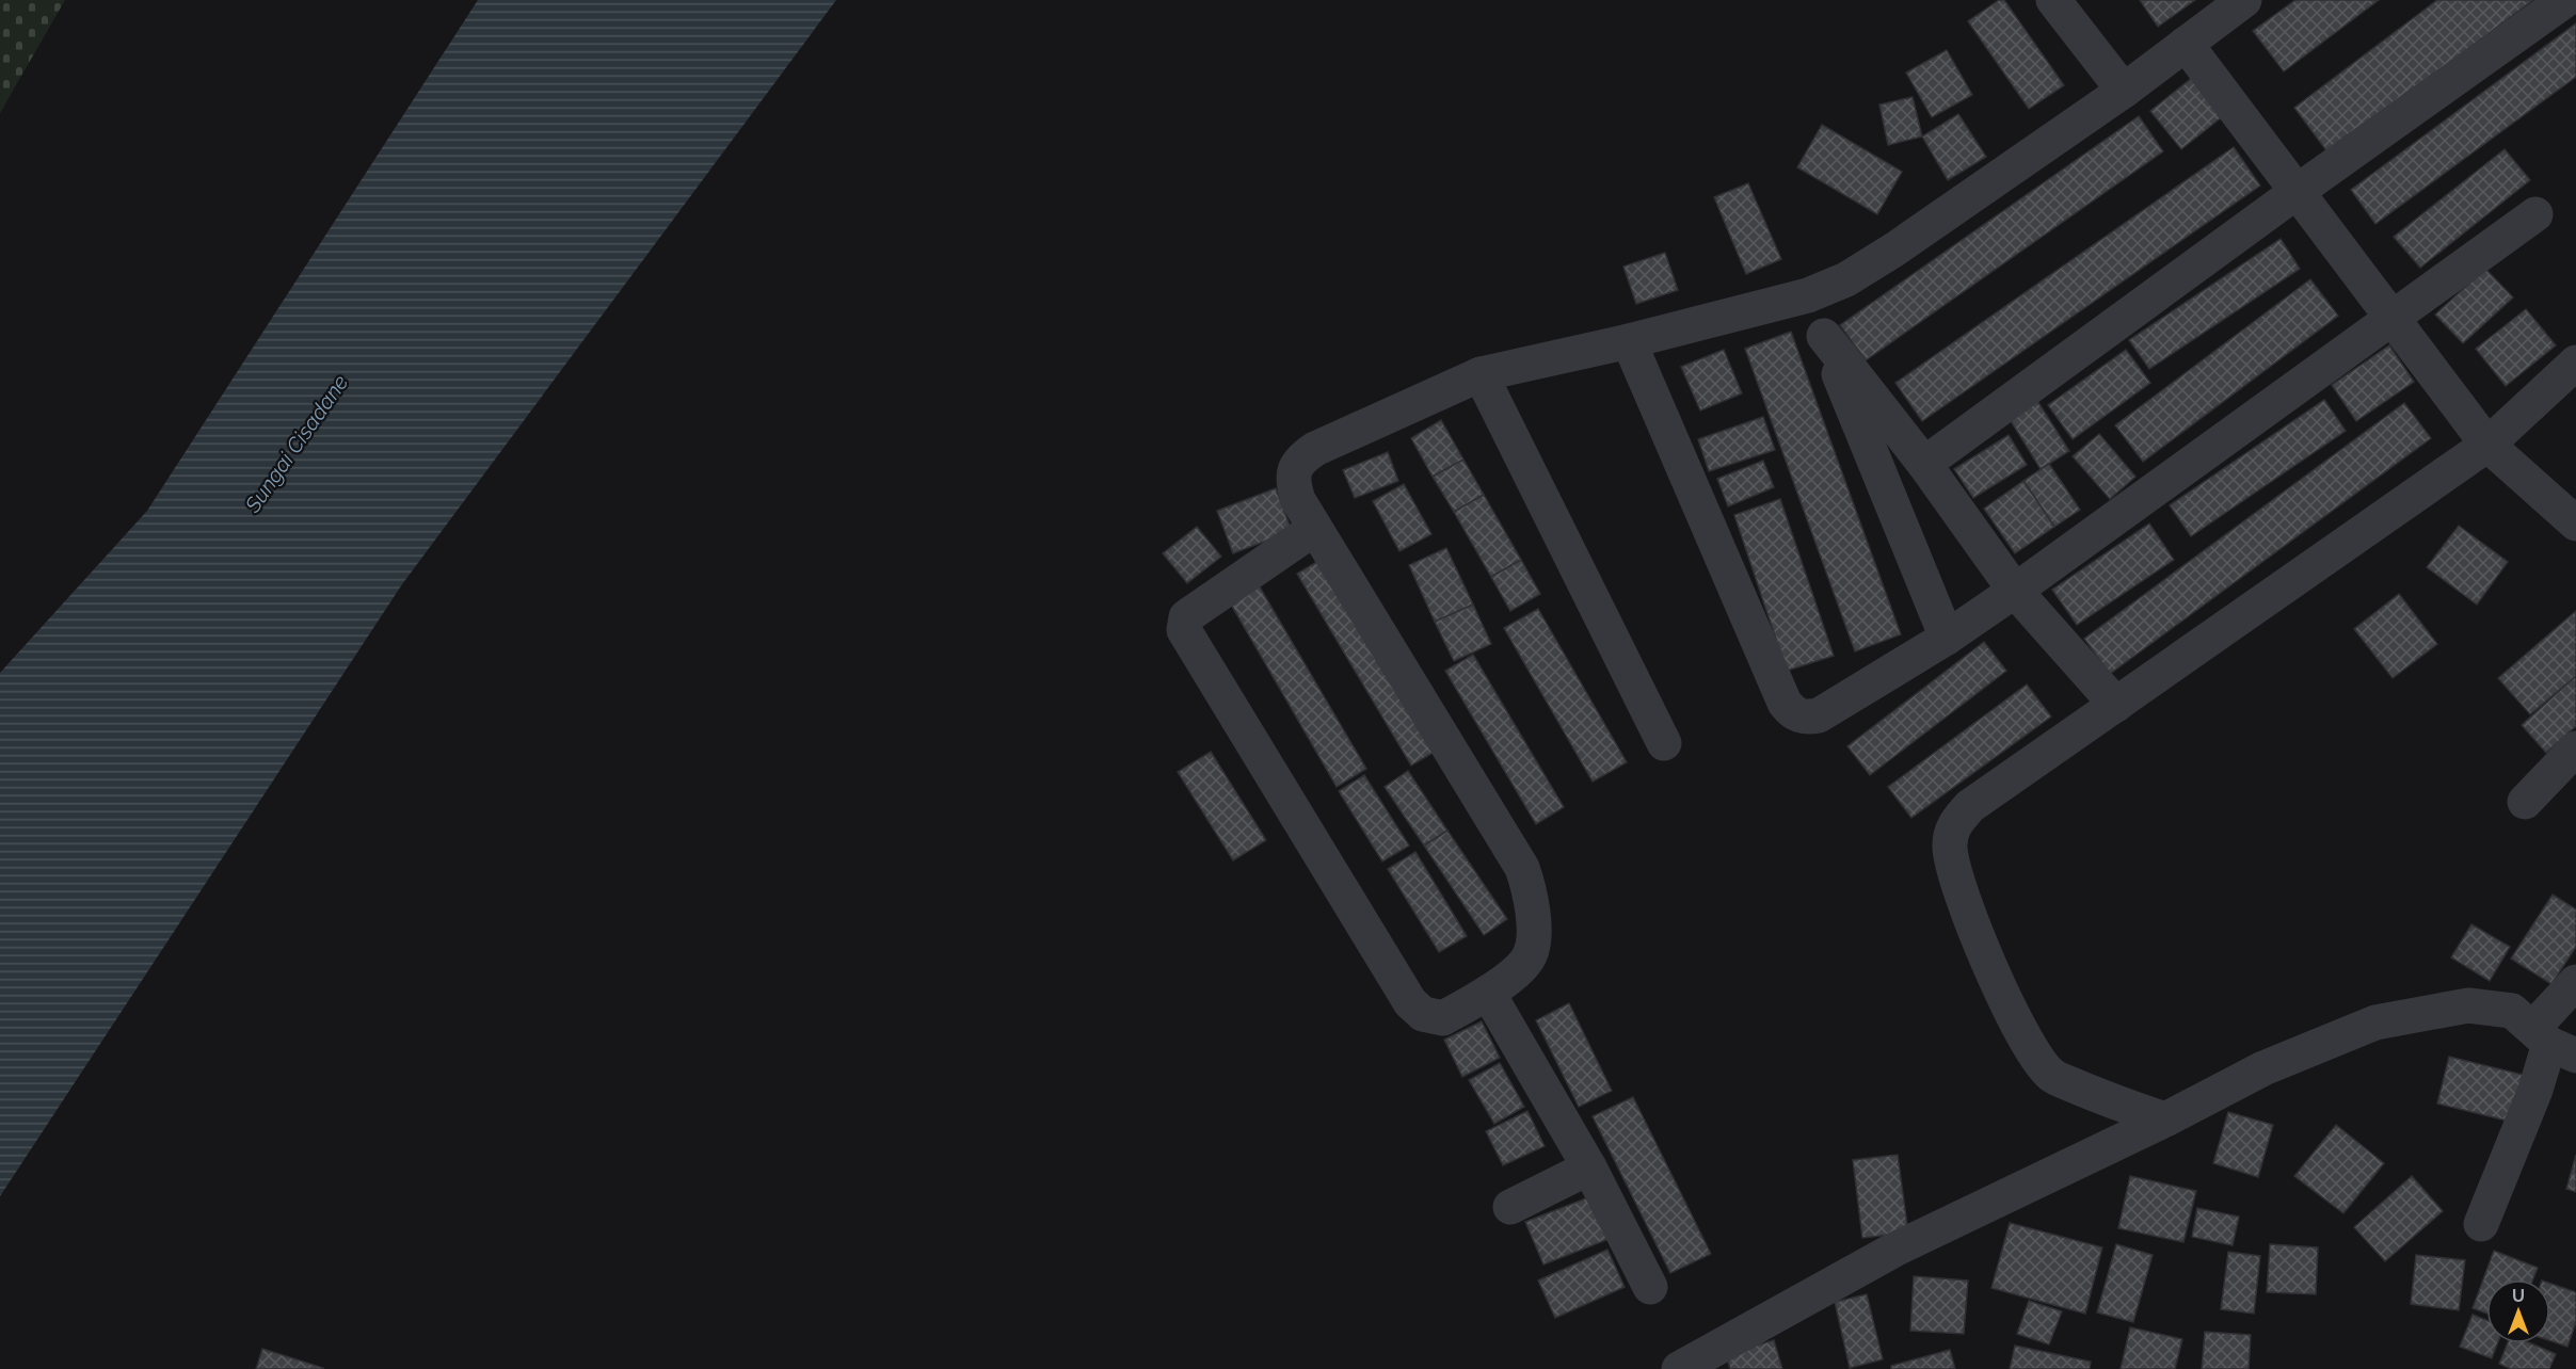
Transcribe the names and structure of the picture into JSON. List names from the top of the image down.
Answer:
{
  "water": ["Sungai Cisadane"],
  "north": "top"
}
